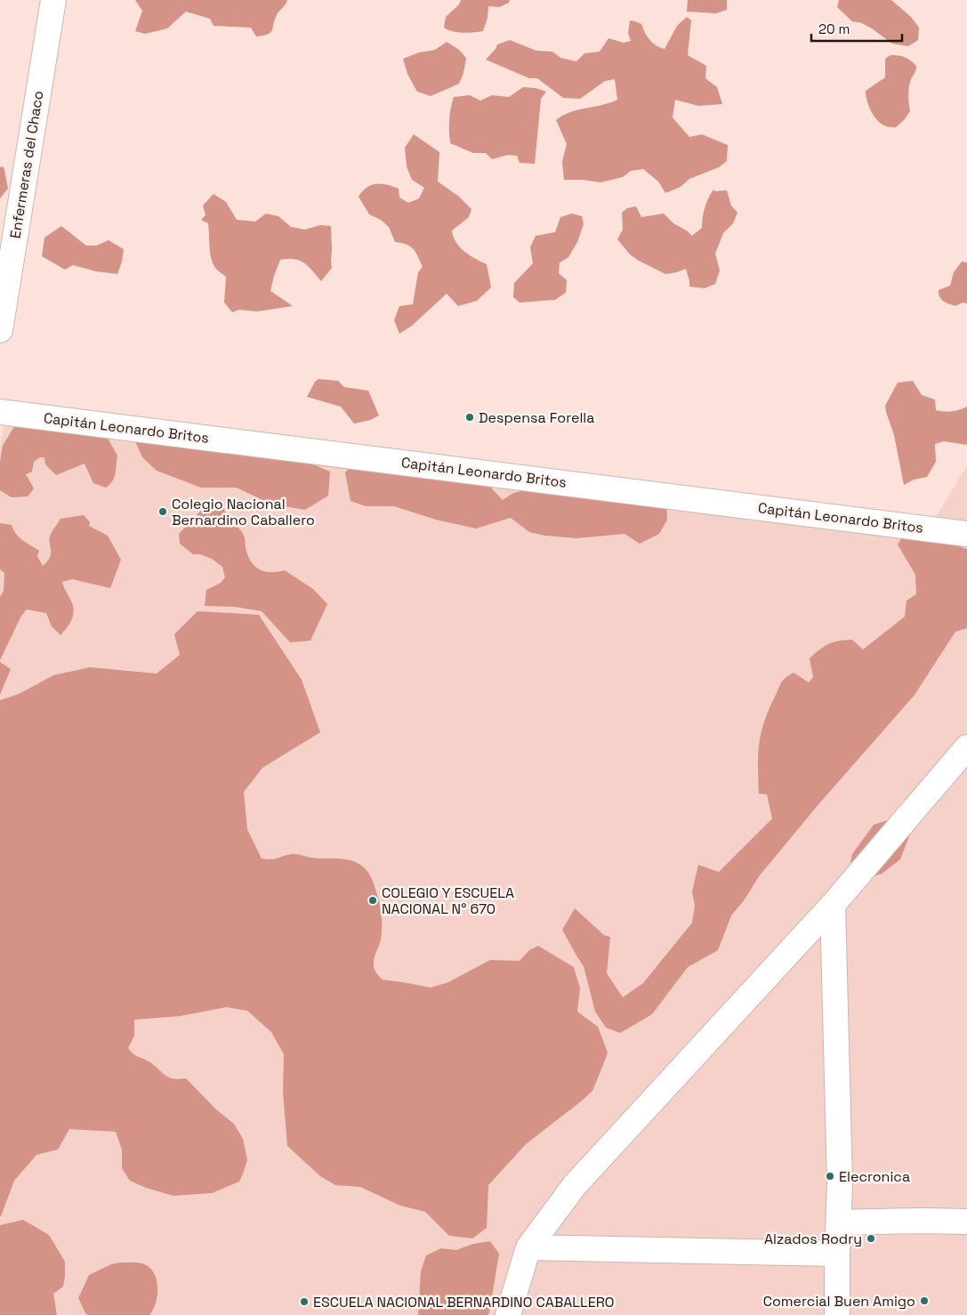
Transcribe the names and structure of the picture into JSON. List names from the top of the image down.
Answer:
{
  "streets": {
    "street": ["Enfermeras del Chaco", "Capitán Leonardo Britos"]
  },
  "places": [
    "Despensa Forella",
    "Colegio Nacional Bernardino Caballero",
    "COLEGIO Y ESCUELA NACIONAL N° 670",
    "Elecronica",
    "Alzados Rodry",
    "Comercial Buen Amigo",
    "ESCUELA NACIONAL BERNARDINO CABALLERO"
  ],
  "scale_bar": "20 m"
}
